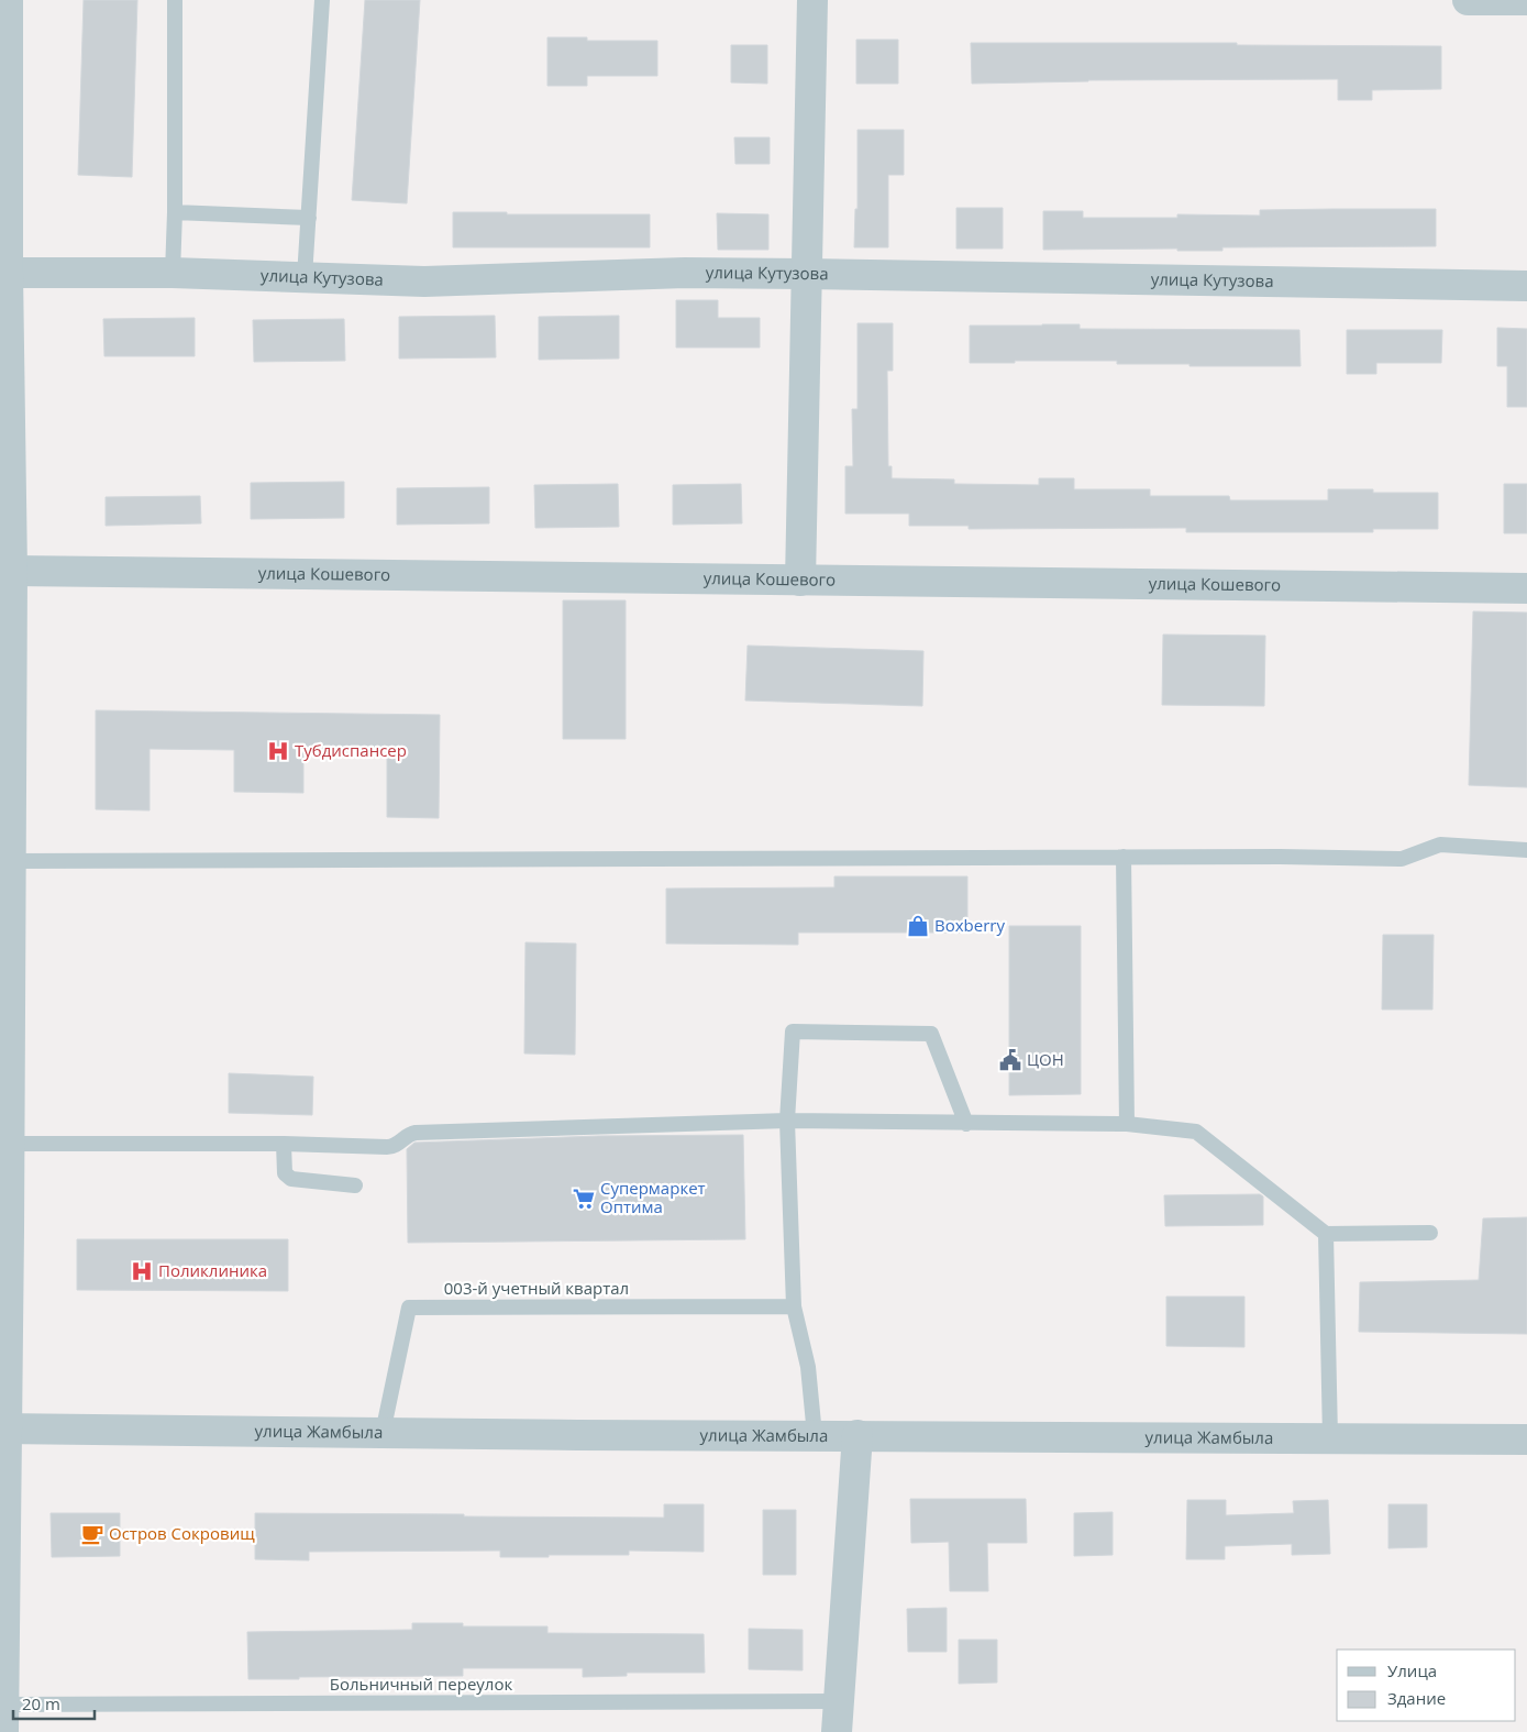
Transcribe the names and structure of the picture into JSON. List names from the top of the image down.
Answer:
{
  "streets": {
    "street": ["улица Кутузова", "улица Кошевого", "улица Жамбыла"],
    "lane": ["003-й учетный квартал", "Больничный переулок"]
  },
  "crossings": [
    ["003-й учетный квартал", "улица Жамбыла"]
  ],
  "places": {
    "hospital": ["Тубдиспансер", "Поликлиника"],
    "shop": ["Boxberry"],
    "public building": ["ЦОН"],
    "supermarket": ["Супермаркет Оптима"],
    "cafe": ["Остров Сокровищ"]
  },
  "legend": ["Улица", "Здание"],
  "scale_bar": "20 m"
}
